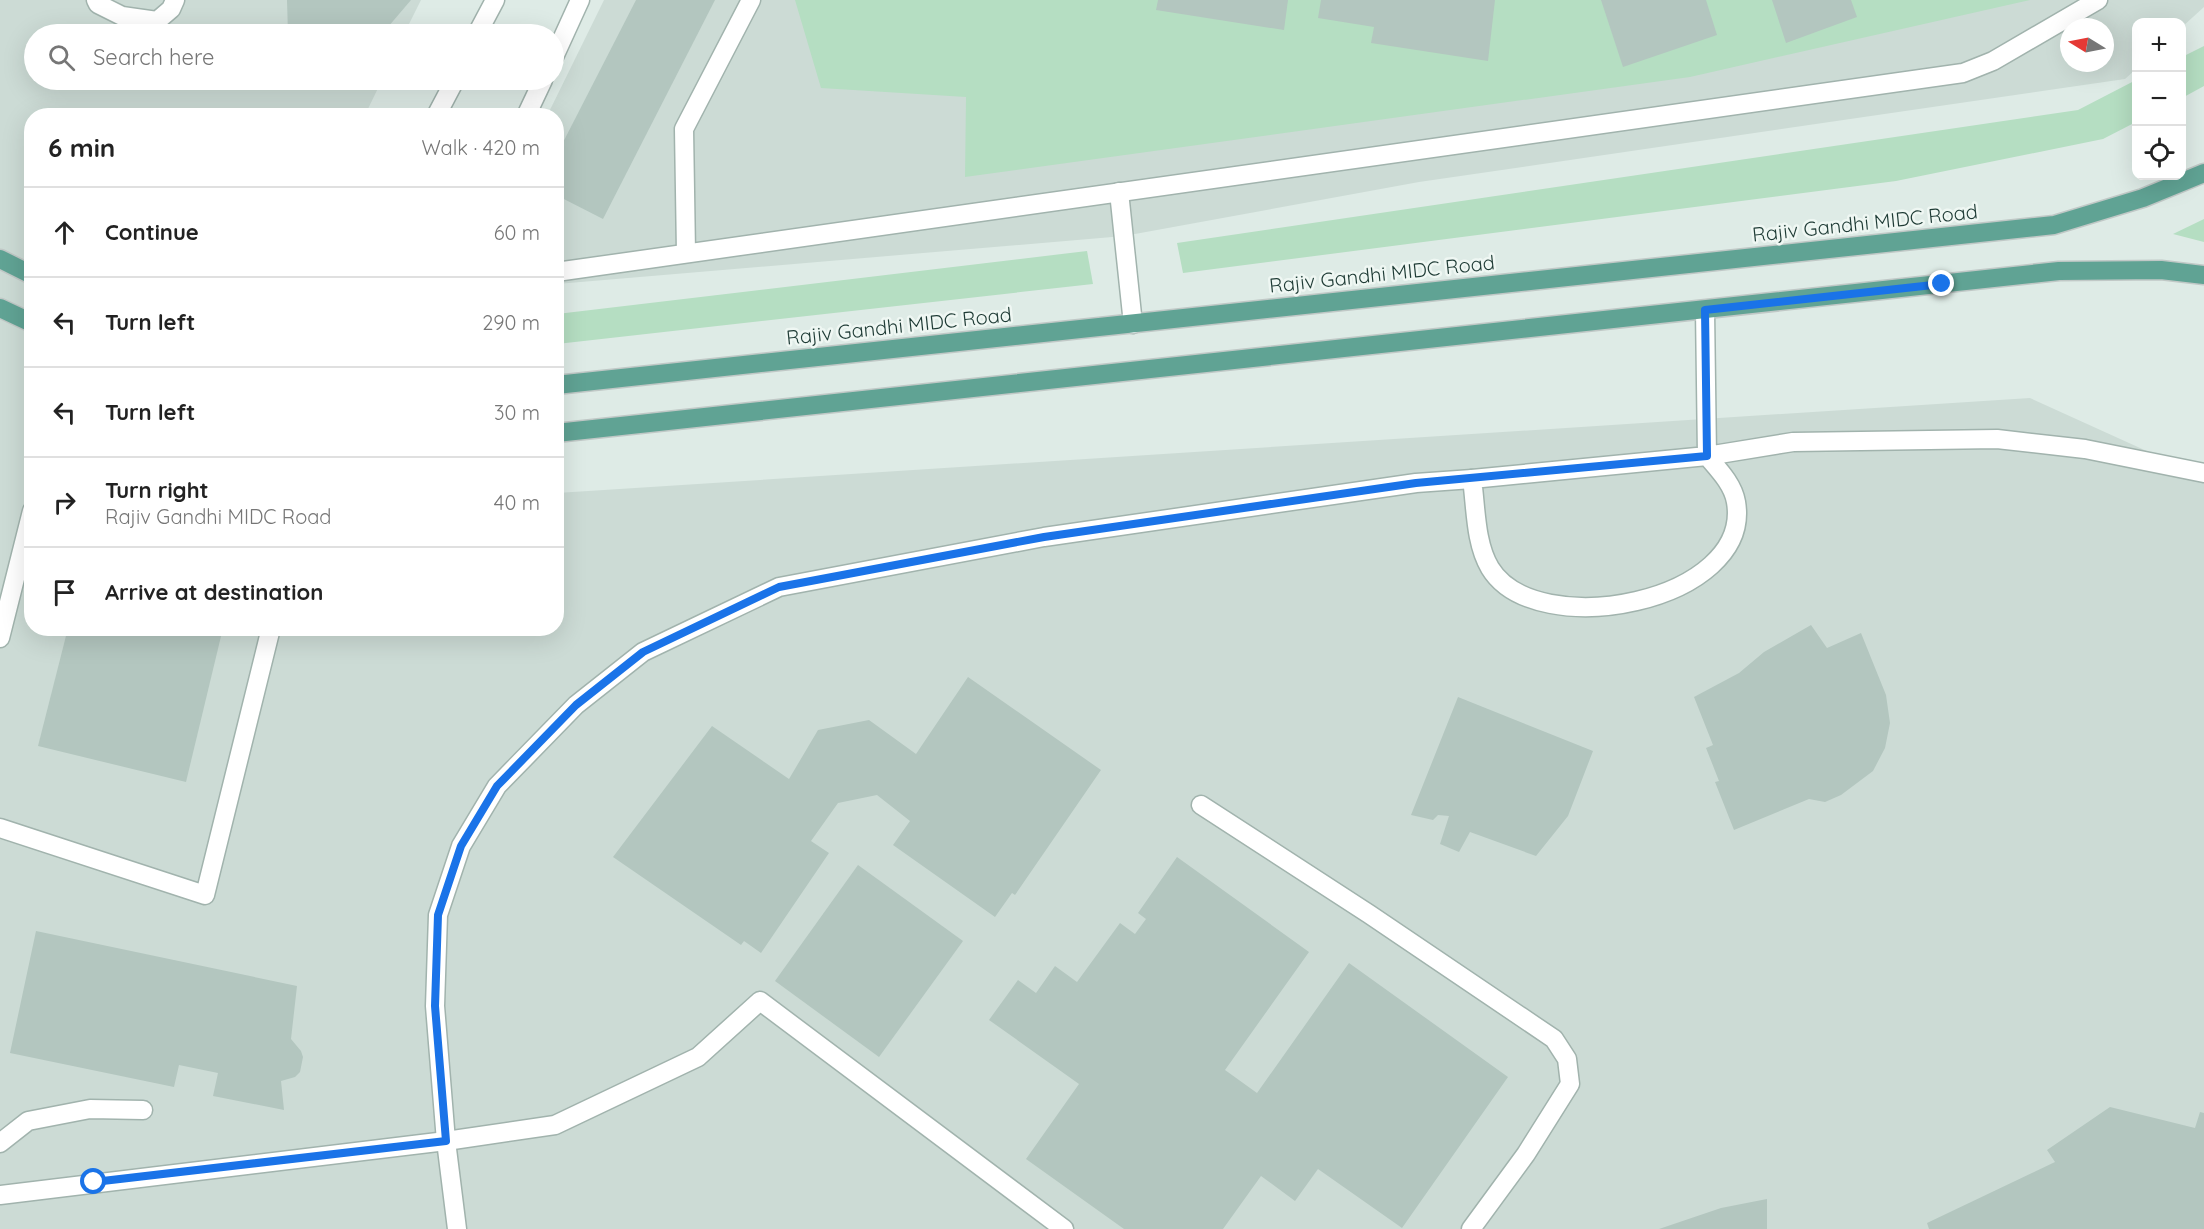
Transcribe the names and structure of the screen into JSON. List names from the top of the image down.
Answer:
{
  "streets": {
    "main road": ["Rajiv Gandhi MIDC Road"]
  },
  "north": "left",
  "page": {
    "map_buttons": ["+", "−"],
    "search": "Search here",
    "heading": ["6 min", "Walk · 420 m"],
    "list": [
      ["Continue", "60 m"],
      ["Turn left", "290 m"],
      ["Turn left", "30 m"],
      ["Turn right", "Rajiv Gandhi MIDC Road", "40 m"],
      "Arrive at destination"
    ]
  }
}
